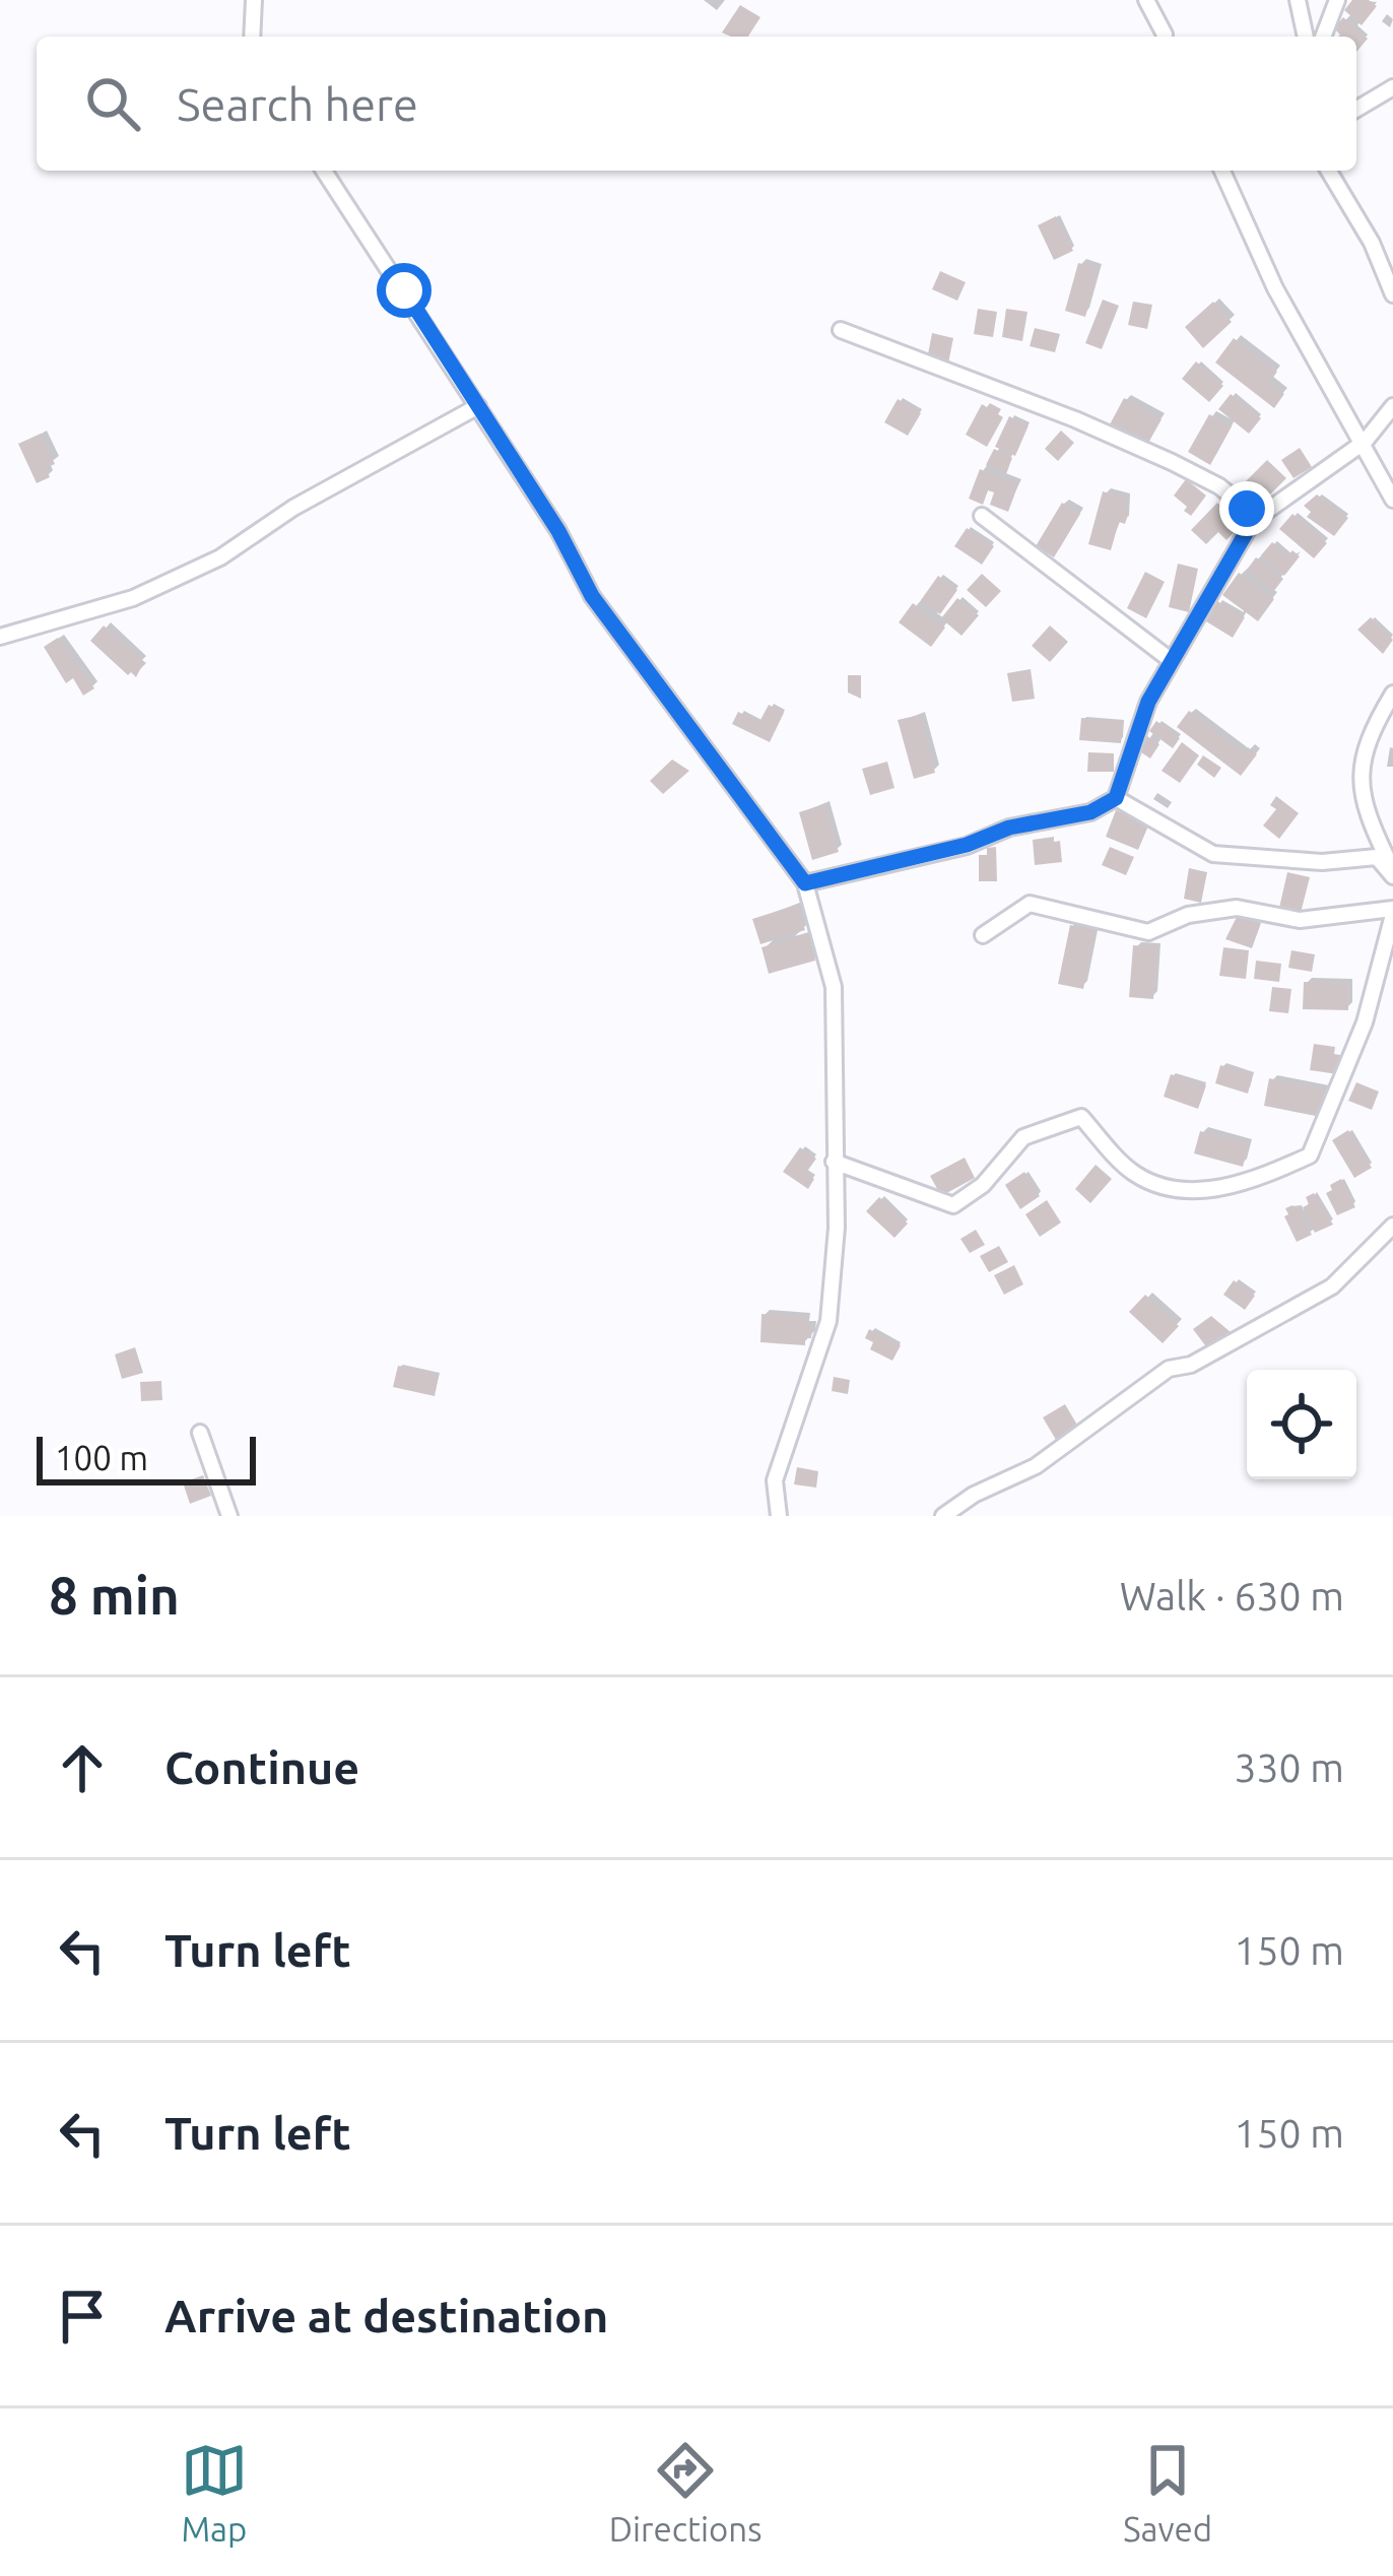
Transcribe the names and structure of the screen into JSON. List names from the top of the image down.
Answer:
{
  "scale_bar": "100 m",
  "page": {
    "search": "Search here",
    "scale": "100 m",
    "heading": ["8 min", "Walk · 630 m"],
    "list": [
      ["Continue", "330 m"],
      ["Turn left", "150 m"],
      ["Turn left", "150 m"],
      "Arrive at destination"
    ],
    "nav": ["Map", "Directions", "Saved"]
  }
}
